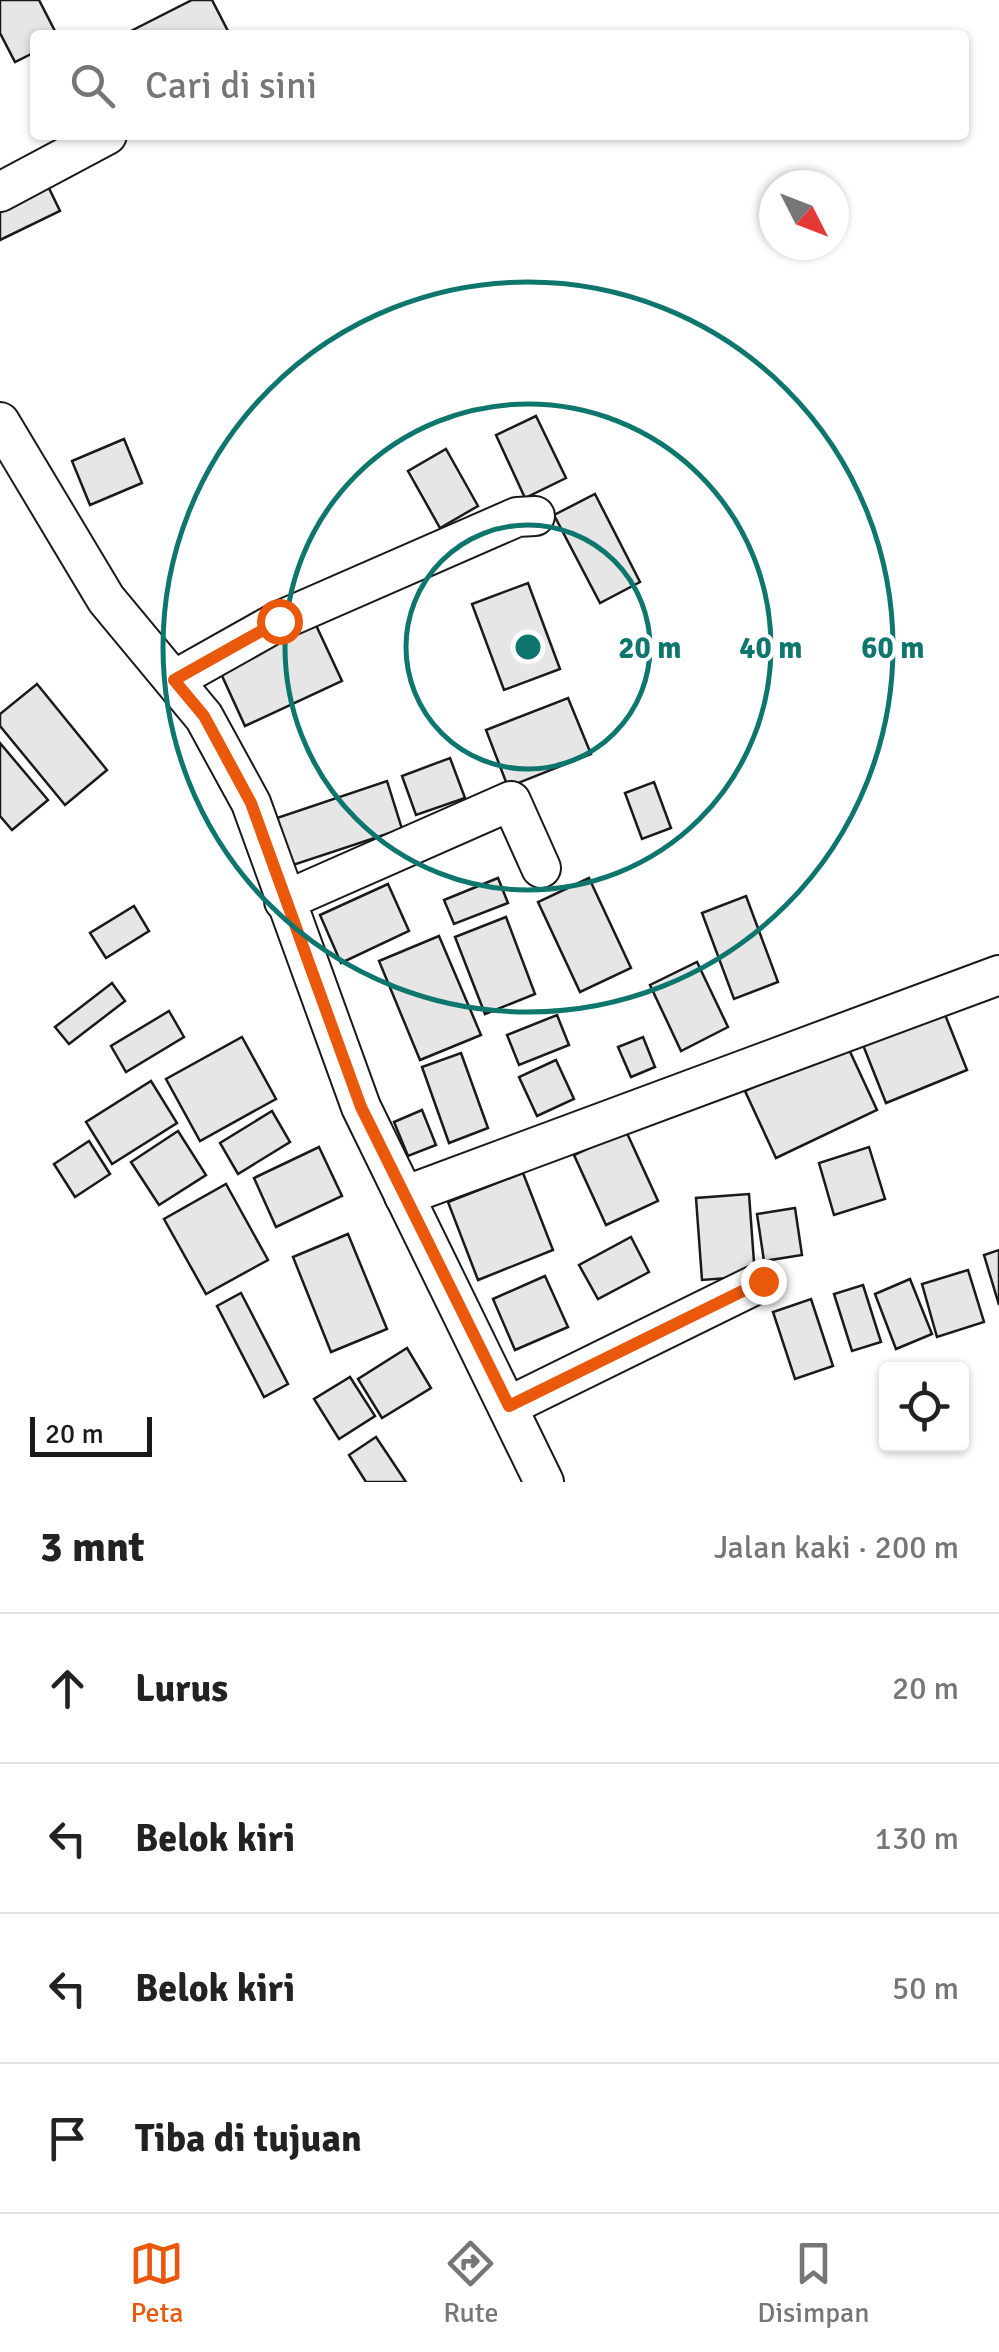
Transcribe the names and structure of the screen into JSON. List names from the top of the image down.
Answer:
{
  "scale_bar": "20 m",
  "north": "bottom right",
  "page": {
    "search": "Cari di sini",
    "scale": "20 m",
    "heading": ["3 mnt", "Jalan kaki · 200 m"],
    "list": [
      ["Lurus", "20 m"],
      ["Belok kiri", "130 m"],
      ["Belok kiri", "50 m"],
      "Tiba di tujuan"
    ],
    "nav": ["Peta", "Rute", "Disimpan"]
  },
  "rings": ["20 m", "40 m", "60 m"]
}
